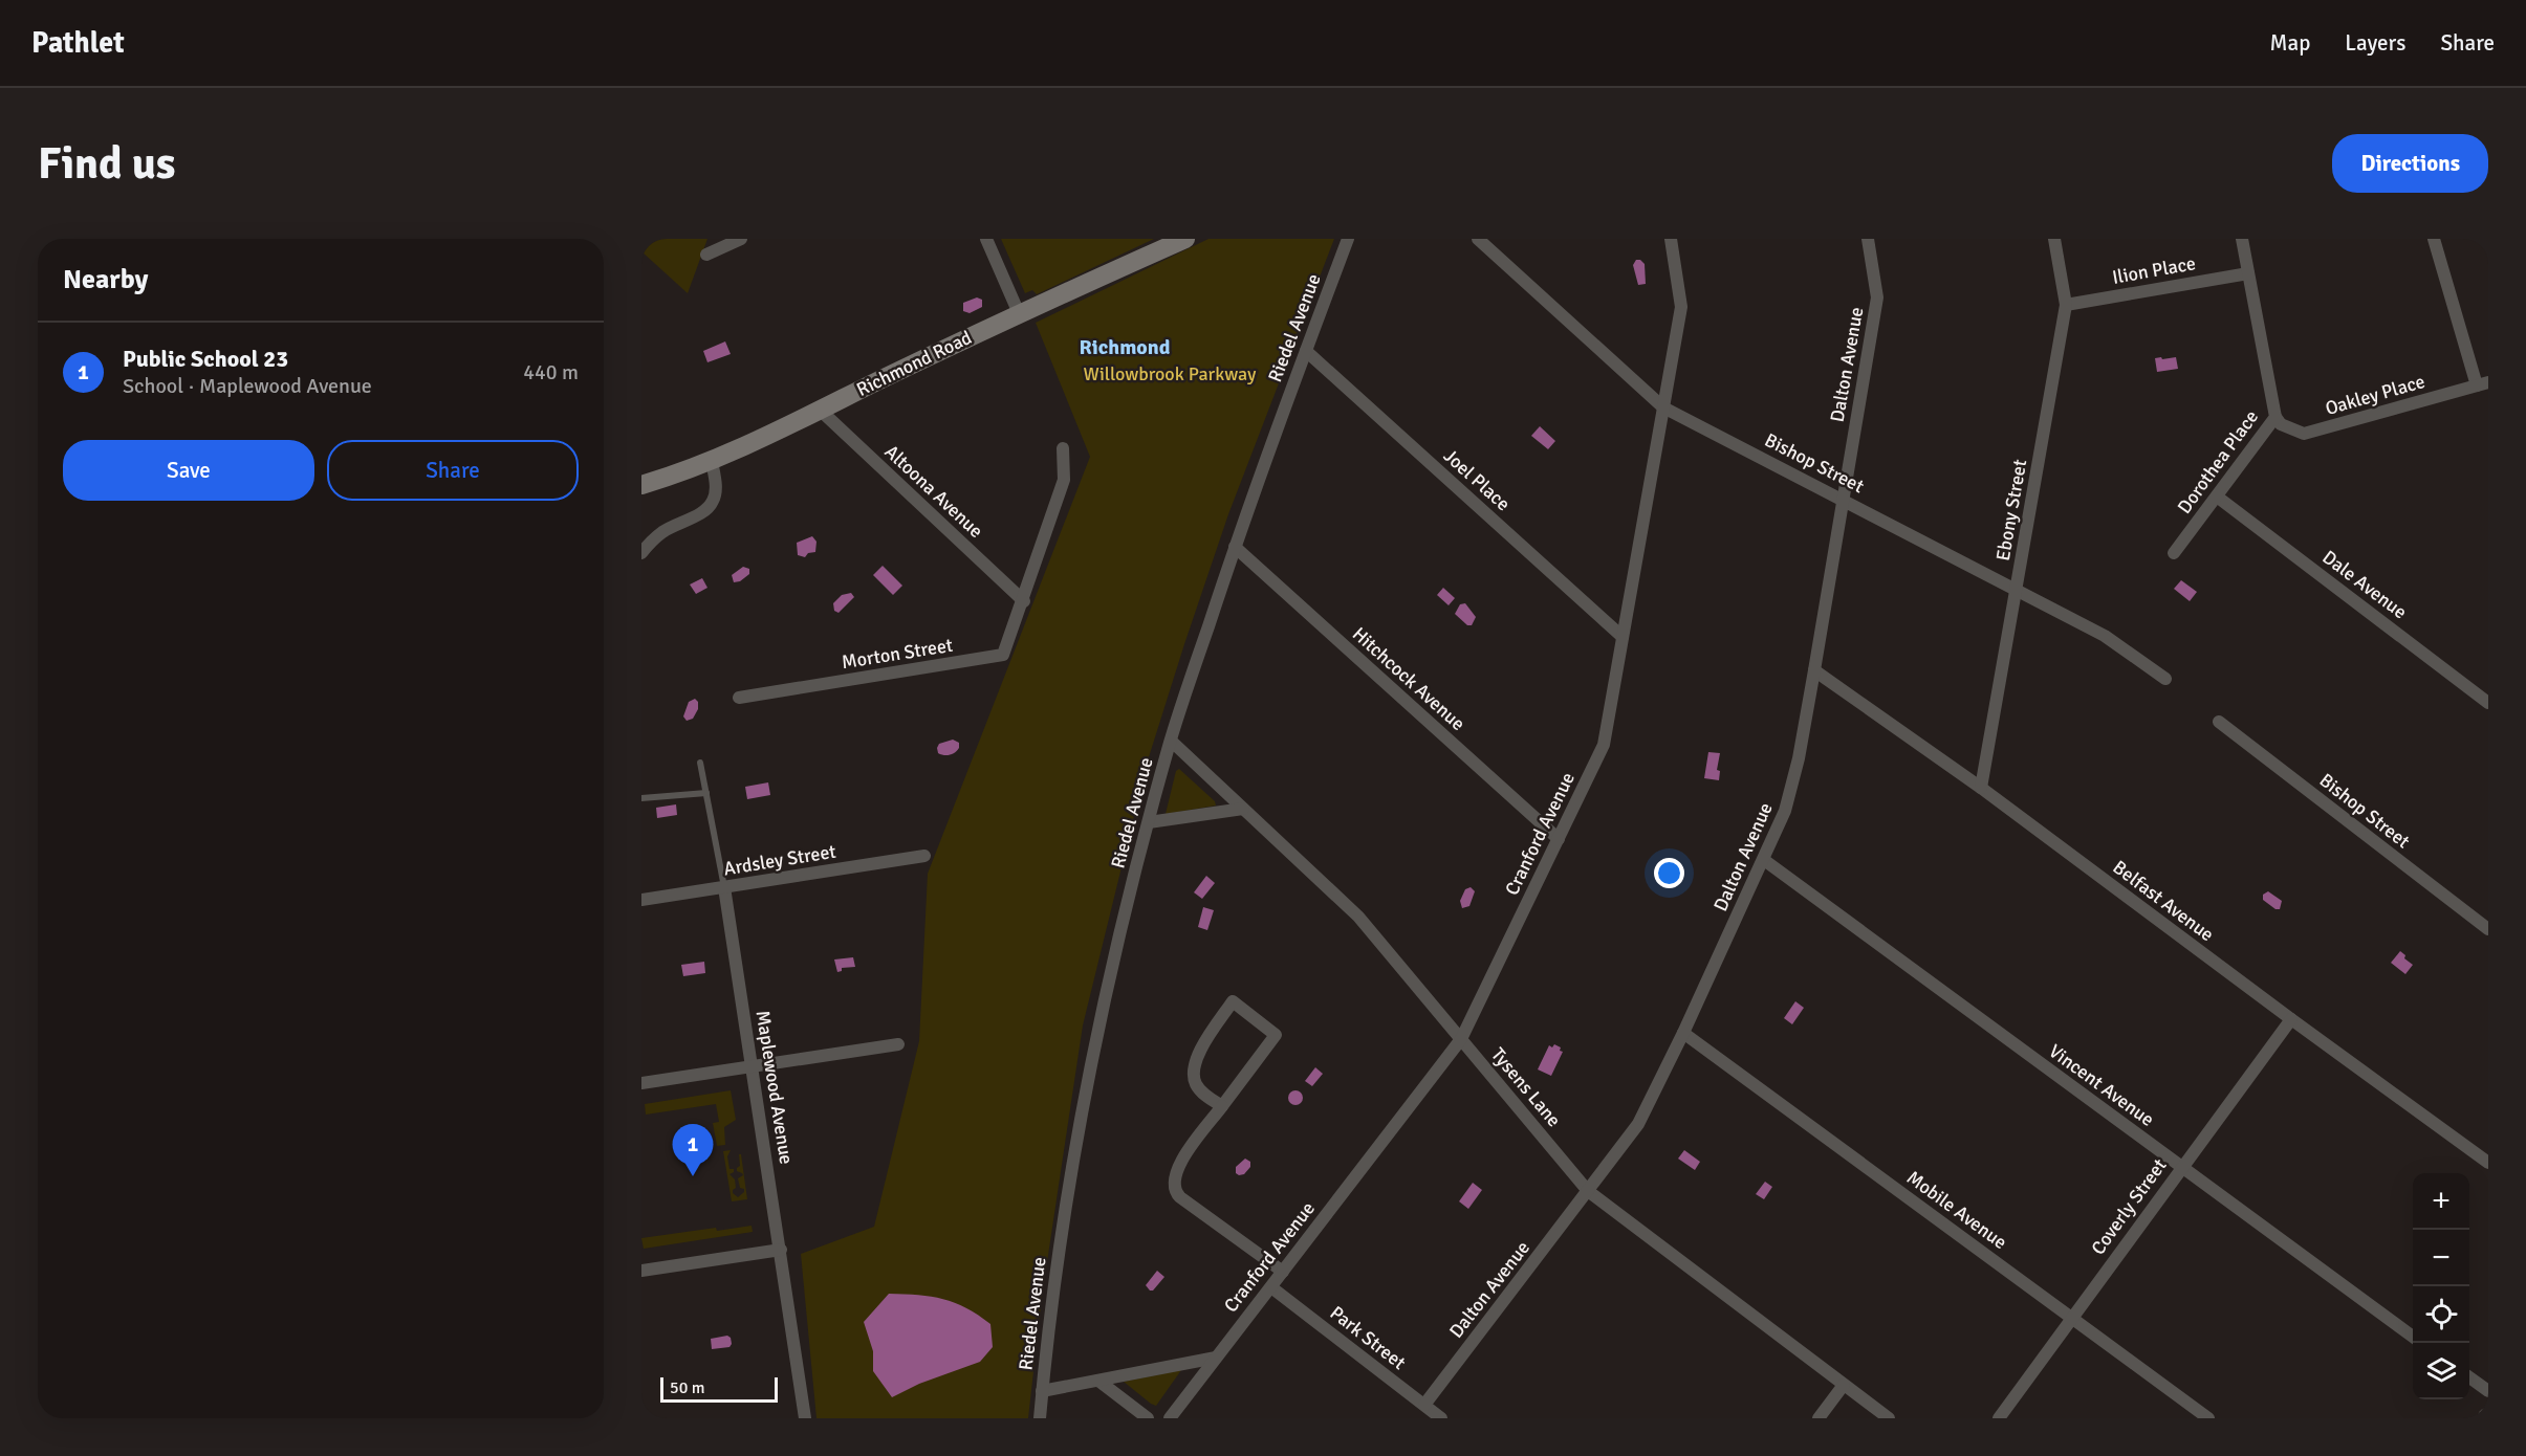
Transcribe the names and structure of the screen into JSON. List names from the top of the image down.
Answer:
{
  "streets": {
    "street": [
      "Ilion Place",
      "Riedel Avenue",
      "Richmond Road",
      "Dalton Avenue",
      "Oakley Place",
      "Dorothea Place",
      "Bishop Street",
      "Joel Place",
      "Altoona Avenue",
      "Ebony Street",
      "Dale Avenue",
      "Morton Street",
      "Hitchcock Avenue",
      "Cranford Avenue",
      "Ardsley Street",
      "Belfast Avenue",
      "Vincent Avenue",
      "Maplewood Avenue",
      "Tysens Lane",
      "Coverly Street",
      "Mobile Avenue",
      "Park Street"
    ]
  },
  "crossings": [
    ["Ilion Place", "Dorothea Place"],
    ["Ilion Place", "Ebony Street"],
    ["Riedel Avenue", "Joel Place"],
    ["Riedel Avenue", "Hitchcock Avenue"],
    ["Riedel Avenue", "Tysens Lane"],
    ["Richmond Road", "Altoona Avenue"],
    ["Dalton Avenue", "Bishop Street"],
    ["Dalton Avenue", "Belfast Avenue"],
    ["Dalton Avenue", "Vincent Avenue"],
    ["Dalton Avenue", "Tysens Lane"],
    ["Dalton Avenue", "Mobile Avenue"],
    ["Dalton Avenue", "Park Street"],
    ["Oakley Place", "Dorothea Place"],
    ["Dorothea Place", "Dale Avenue"],
    ["Bishop Street", "Ebony Street"],
    ["Bishop Street", "Cranford Avenue"],
    ["Joel Place", "Cranford Avenue"],
    ["Altoona Avenue", "Morton Street"],
    ["Ebony Street", "Belfast Avenue"],
    ["Hitchcock Avenue", "Cranford Avenue"],
    ["Cranford Avenue", "Tysens Lane"],
    ["Cranford Avenue", "Park Street"],
    ["Ardsley Street", "Maplewood Avenue"],
    ["Belfast Avenue", "Coverly Street"],
    ["Vincent Avenue", "Coverly Street"],
    ["Coverly Street", "Mobile Avenue"]
  ],
  "districts": ["Richmond"],
  "parks": ["Willowbrook Parkway"],
  "scale_bar": "50 m",
  "page": {
    "header": "Pathlet",
    "nav": ["Map", "Layers", "Share"],
    "buttons": [
      "Directions",
      ["Save", "Share"]
    ],
    "title": "Find us",
    "heading": "Nearby",
    "list": [
      {
        "mark": "1",
        "name": "Public School 23",
        "note": "School · Maplewood Avenue",
        "value": "440 m"
      }
    ],
    "pins": "1",
    "map_buttons": ["+", "−"],
    "scale": "50 m"
  }
}
